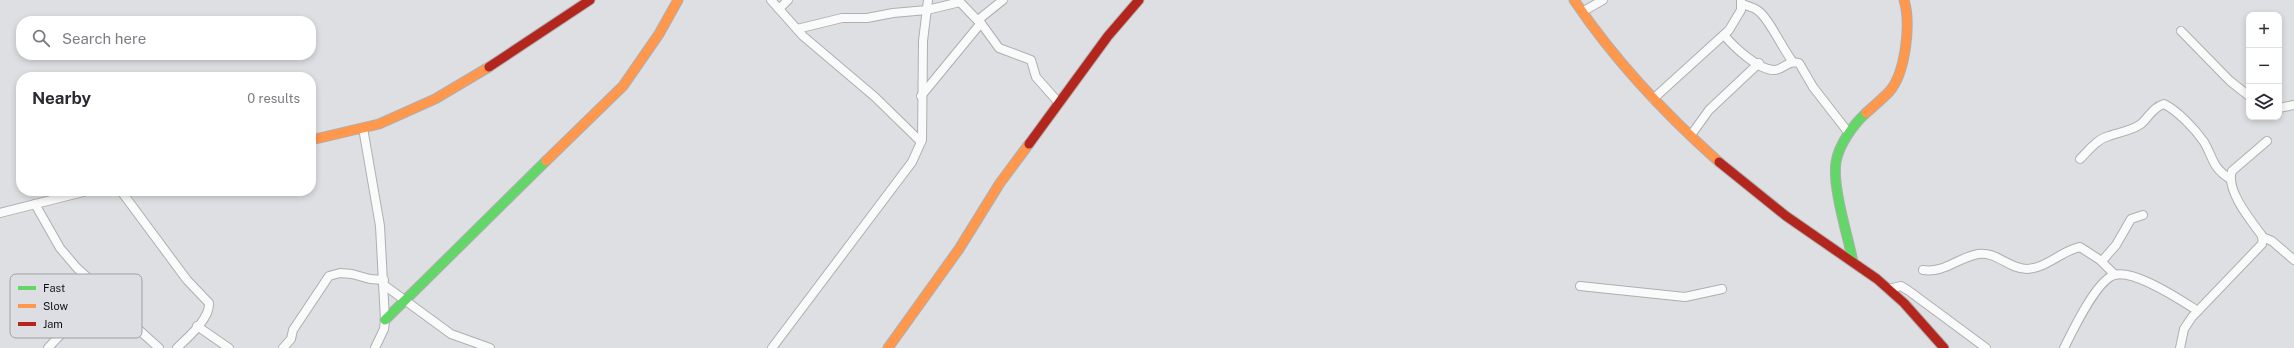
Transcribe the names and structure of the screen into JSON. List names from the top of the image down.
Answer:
{
  "legend": ["Fast", "Slow", "Jam"],
  "page": {
    "map_buttons": ["+", "−"],
    "search": "Search here",
    "heading": ["Nearby", "0 results"]
  }
}
